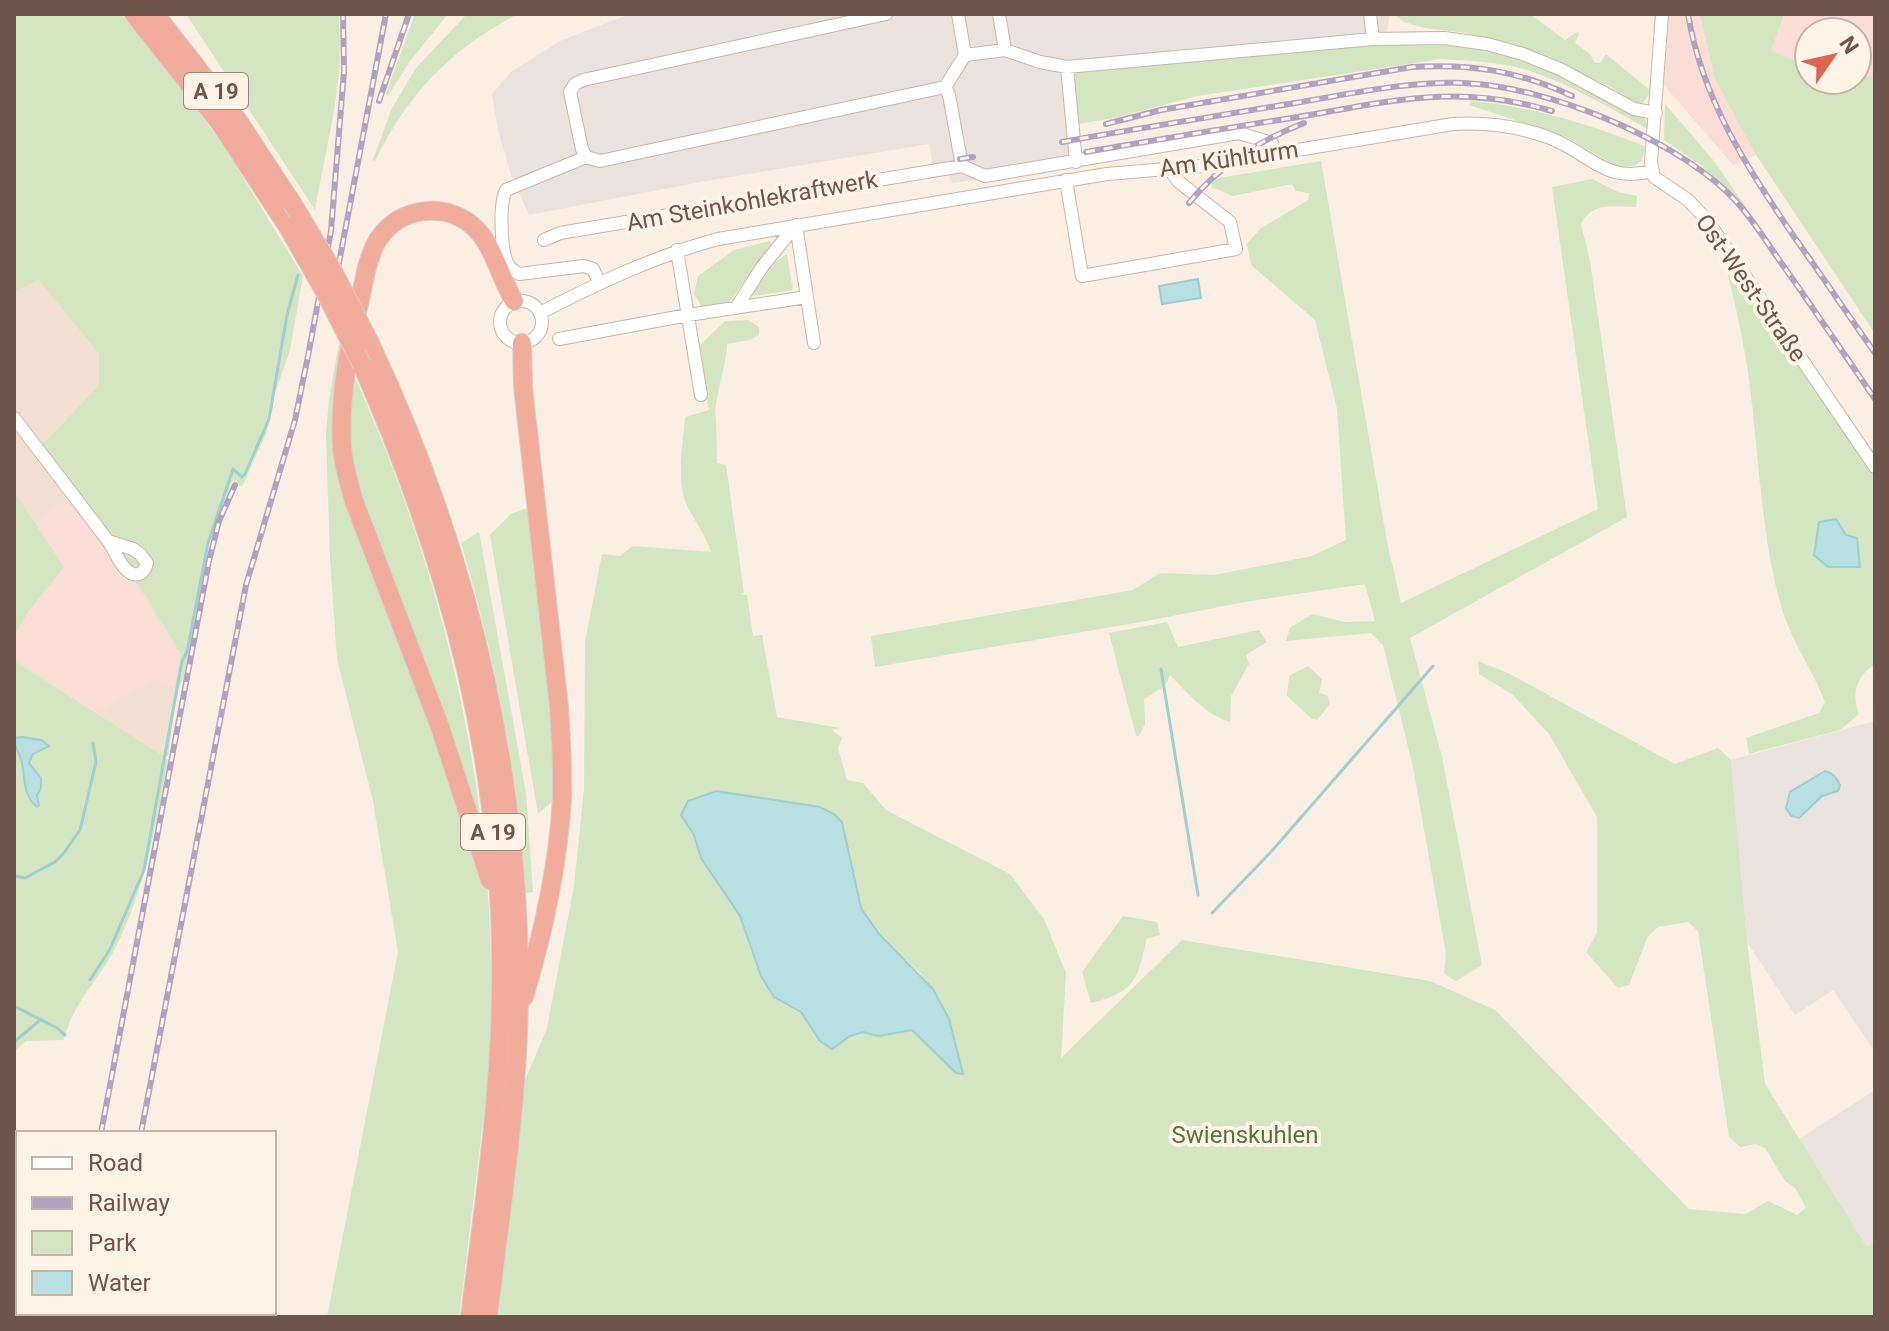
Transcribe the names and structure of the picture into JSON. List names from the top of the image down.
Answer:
{
  "streets": {
    "highway": ["A 19"],
    "street": ["Am Kühlturm", "Am Steinkohlekraftwerk", "Ost-West-Straße"]
  },
  "crossings": [
    ["Am Kühlturm", "Am Steinkohlekraftwerk"],
    ["Am Kühlturm", "Ost-West-Straße"]
  ],
  "parks": ["Swienskuhlen"],
  "legend": [
    "Road",
    "Railway",
    "Park",
    "Water"
  ],
  "north": "top right"
}
